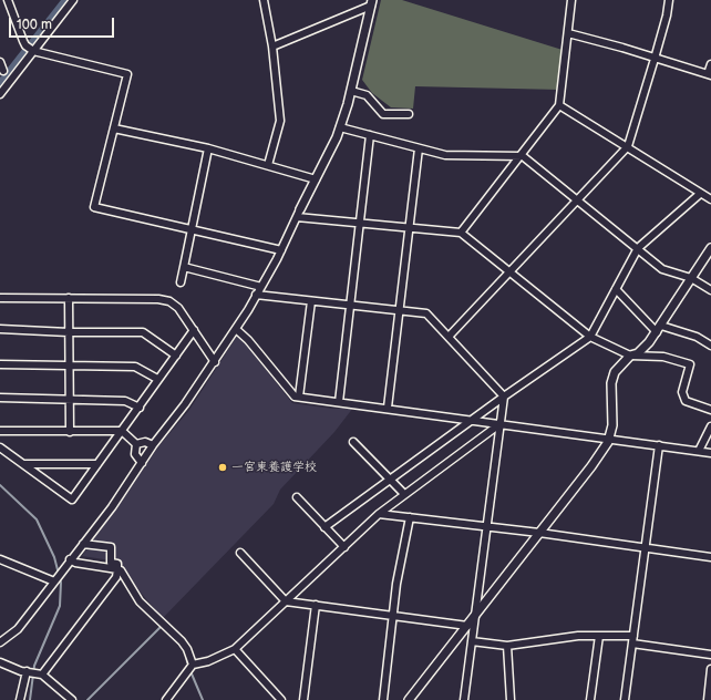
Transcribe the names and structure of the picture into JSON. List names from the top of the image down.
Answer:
{
  "places": ["一宮東養護学校"],
  "scale_bar": "100 m"
}
